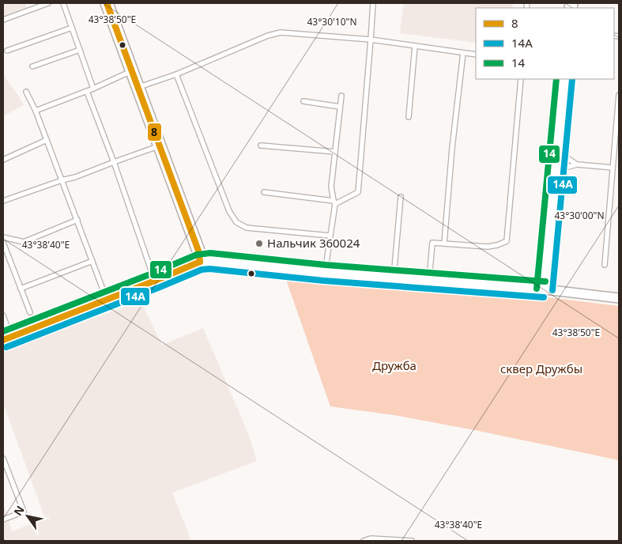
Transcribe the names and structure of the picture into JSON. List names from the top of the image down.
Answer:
{
  "parks": ["Дружба", "сквер Дружбы"],
  "places": ["Нальчик 360024"],
  "lines": ["transit line 8", "transit line 14А", "transit line 14"],
  "legend": ["8", "14А", "14"],
  "north": "top left",
  "coordinates": [
    "43°38'50\"E",
    "43°30'10\"N",
    "43°30'00\"N",
    "43°38'40\"E"
  ]
}
